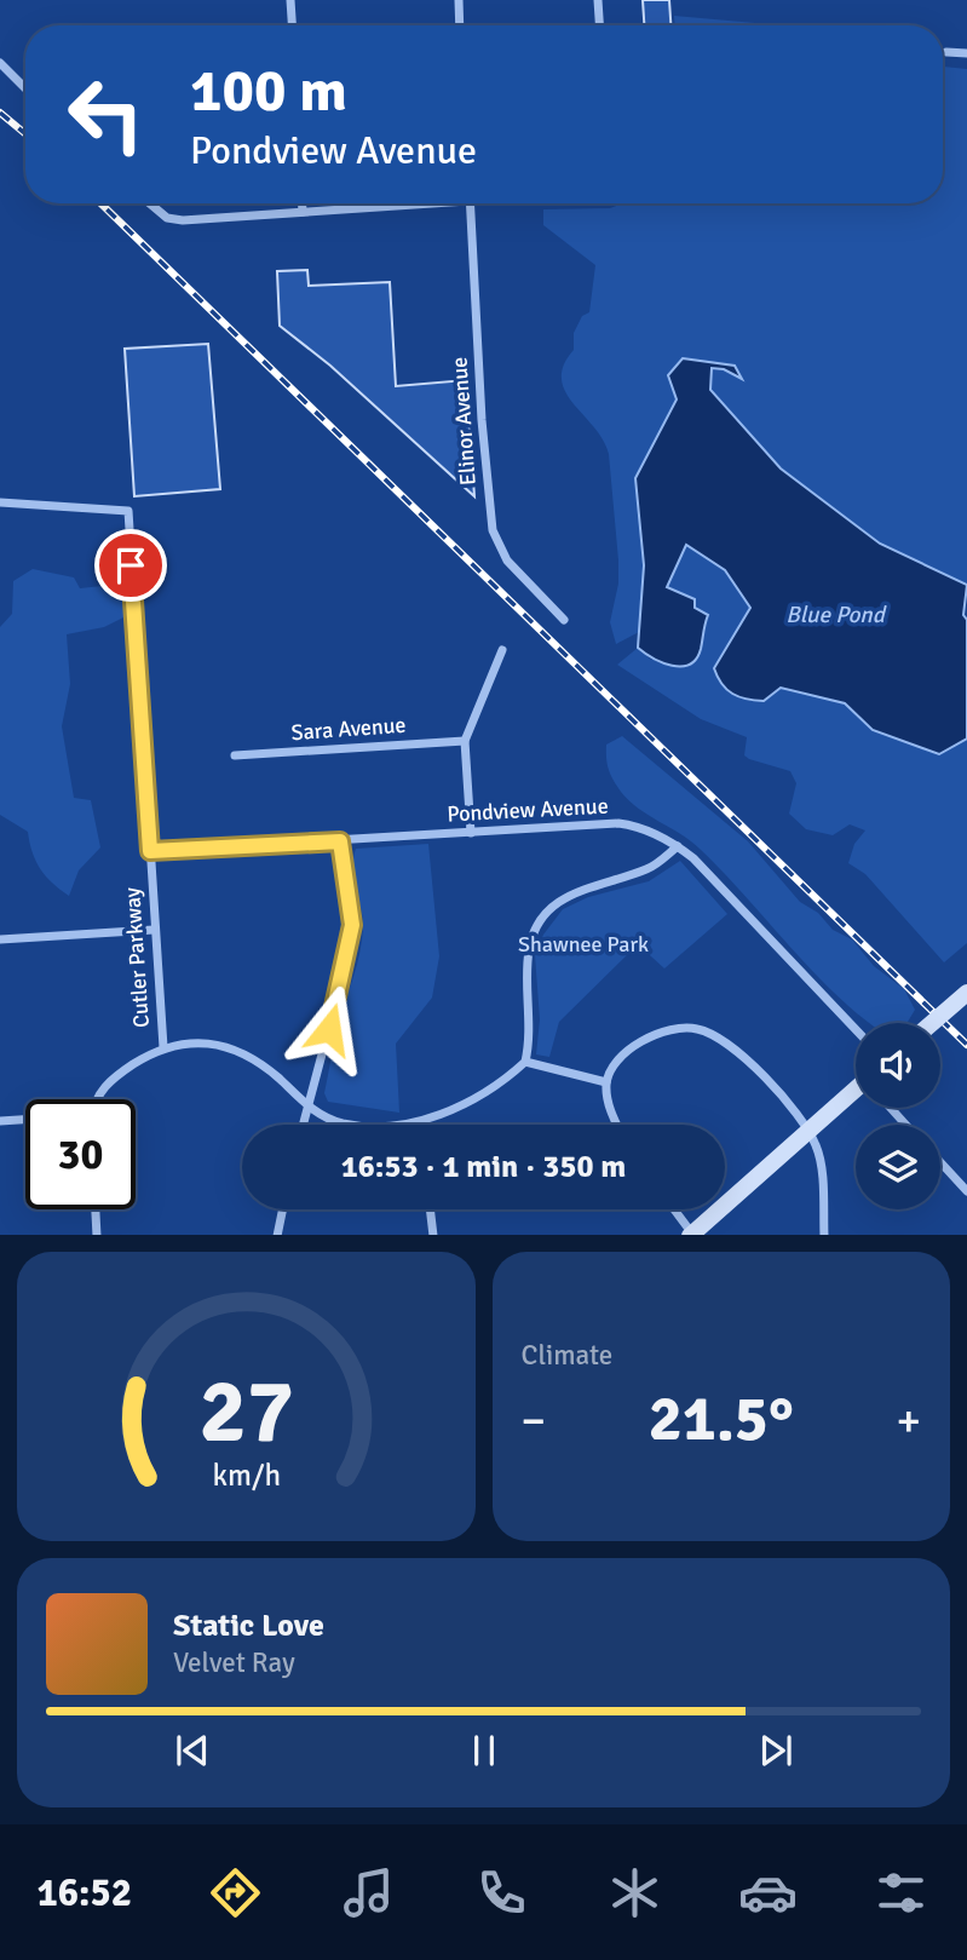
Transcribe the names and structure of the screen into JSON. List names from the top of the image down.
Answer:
{
  "streets": {
    "street": [
      "Elinor Avenue",
      "Sara Avenue",
      "Pondview Avenue",
      "Cutler Parkway"
    ]
  },
  "crossings": [
    ["Pondview Avenue", "Cutler Parkway"]
  ],
  "water": ["Blue Pond"],
  "parks": ["Shawnee Park"],
  "page": {
    "turn": ["100 m", "Pondview Avenue"],
    "limit": "30",
    "trip": "16:53 · 1 min · 350 m",
    "tile": "Climate",
    "heat": ["−", "21.5°", "+"],
    "song": ["Static Love", "Velvet Ray"],
    "tabs": "16:52",
    "gauge": ["27", "km/h"]
  }
}
